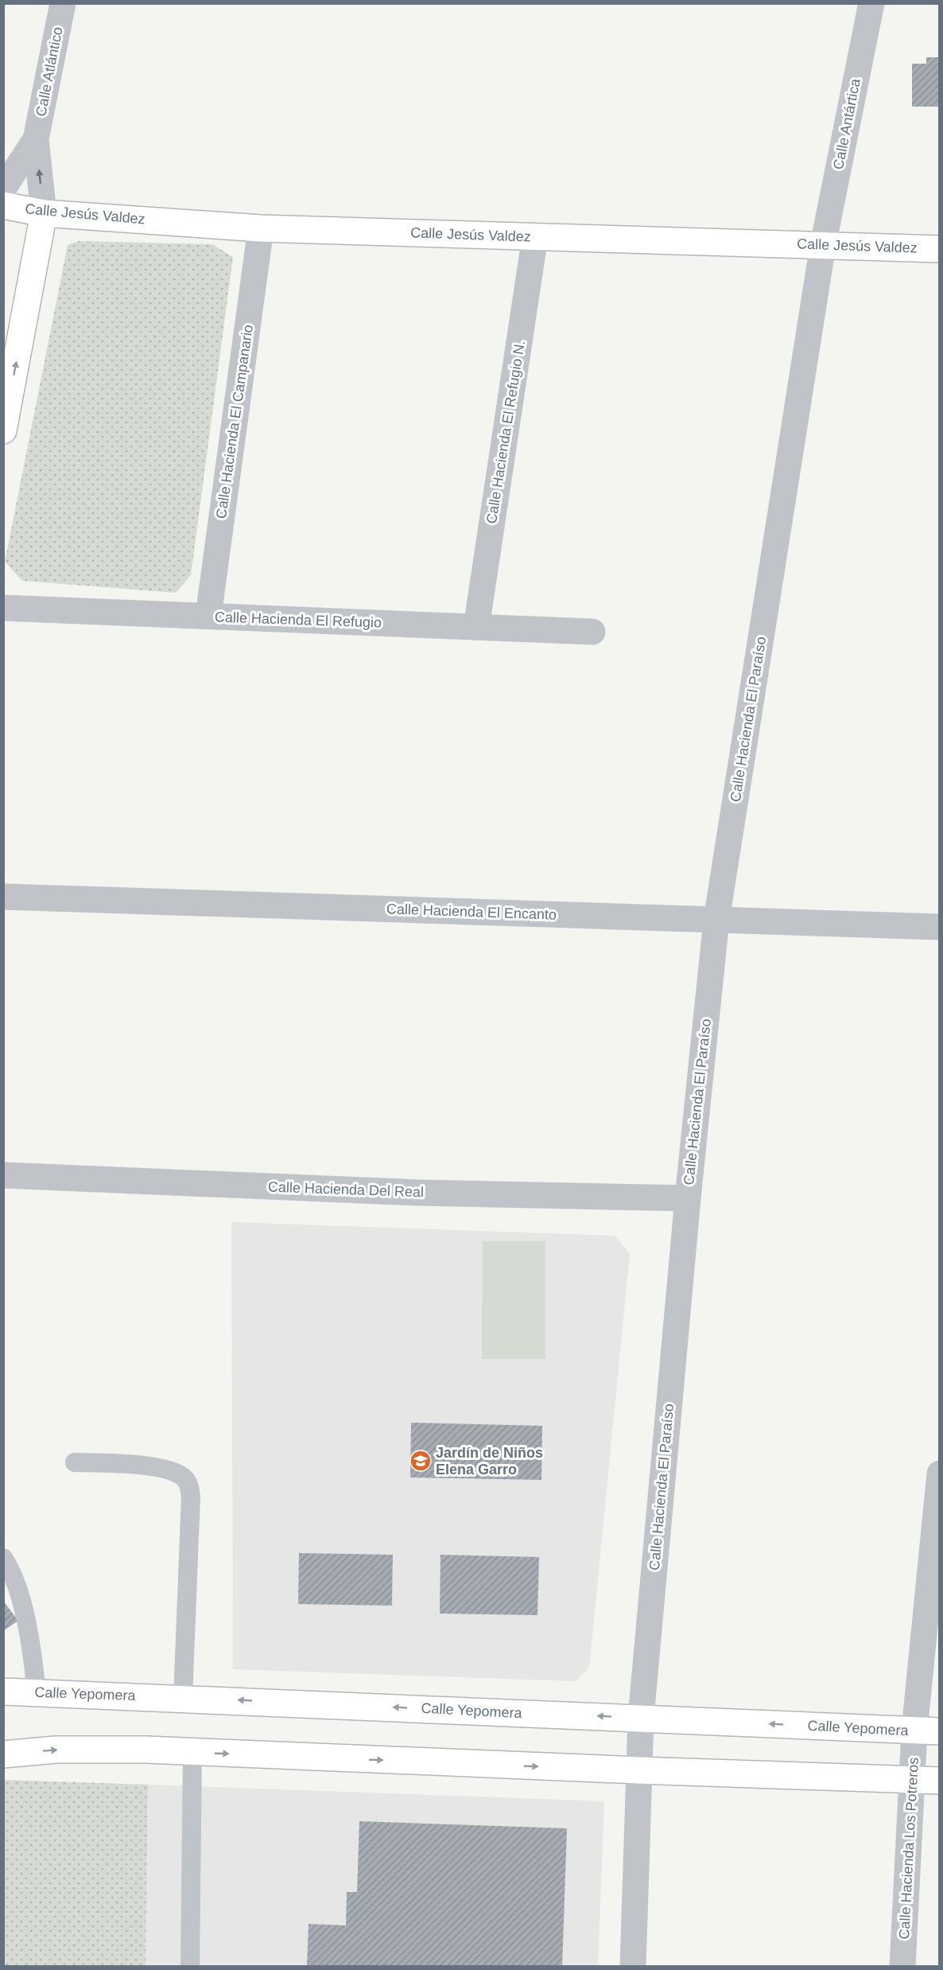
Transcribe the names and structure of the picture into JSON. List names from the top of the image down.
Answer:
{
  "streets": {
    "street": [
      "Calle Atlántico",
      "Calle Antártica",
      "Calle Jesús Valdez",
      "Calle Hacienda El Campanario",
      "Calle Hacienda El Refugio N.",
      "Calle Hacienda El Refugio",
      "Calle Hacienda El Paraíso",
      "Calle Hacienda El Encanto",
      "Calle Hacienda Del Real",
      "Calle Yepomera",
      "Calle Hacienda Los Potreros"
    ]
  },
  "crossings": [
    ["Calle Atlántico", "Calle Jesús Valdez"],
    ["Calle Antártica", "Calle Jesús Valdez"],
    ["Calle Antártica", "Calle Hacienda El Paraíso"],
    ["Calle Jesús Valdez", "Calle Hacienda El Campanario"],
    ["Calle Jesús Valdez", "Calle Hacienda El Refugio N."],
    ["Calle Jesús Valdez", "Calle Hacienda El Paraíso"],
    ["Calle Hacienda El Campanario", "Calle Hacienda El Refugio"],
    ["Calle Hacienda El Refugio N.", "Calle Hacienda El Refugio"],
    ["Calle Hacienda El Paraíso", "Calle Hacienda El Encanto"],
    ["Calle Hacienda El Paraíso", "Calle Hacienda Del Real"],
    ["Calle Hacienda El Paraíso", "Calle Yepomera"],
    ["Calle Yepomera", "Calle Hacienda Los Potreros"]
  ],
  "places": {
    "school or university": ["Jardín de Niños Elena Garro"]
  }
}
